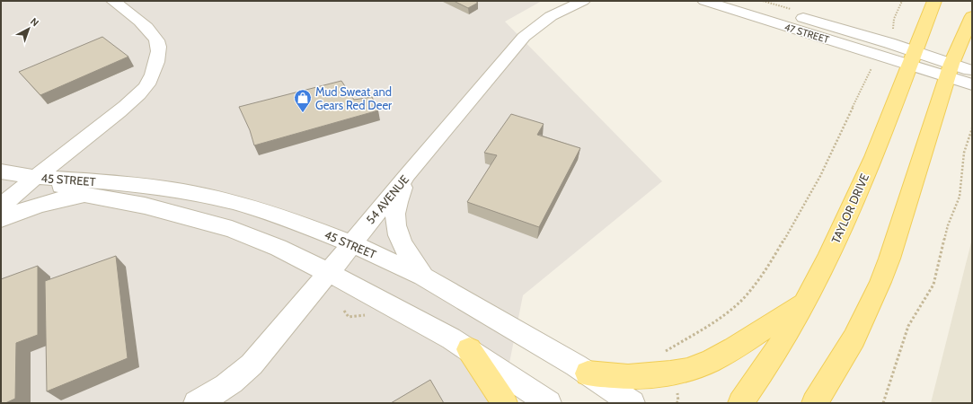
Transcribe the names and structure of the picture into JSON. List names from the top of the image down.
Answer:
{
  "streets": {
    "main road": ["TAYLOR DRIVE"],
    "street": ["47 STREET", "45 STREET", "54 AVENUE"]
  },
  "crossings": [
    ["47 STREET", "TAYLOR DRIVE"],
    ["45 STREET", "54 AVENUE"]
  ],
  "places": {
    "shop": ["Mud Sweat and Gears Red Deer"]
  },
  "north": "top right"
}
